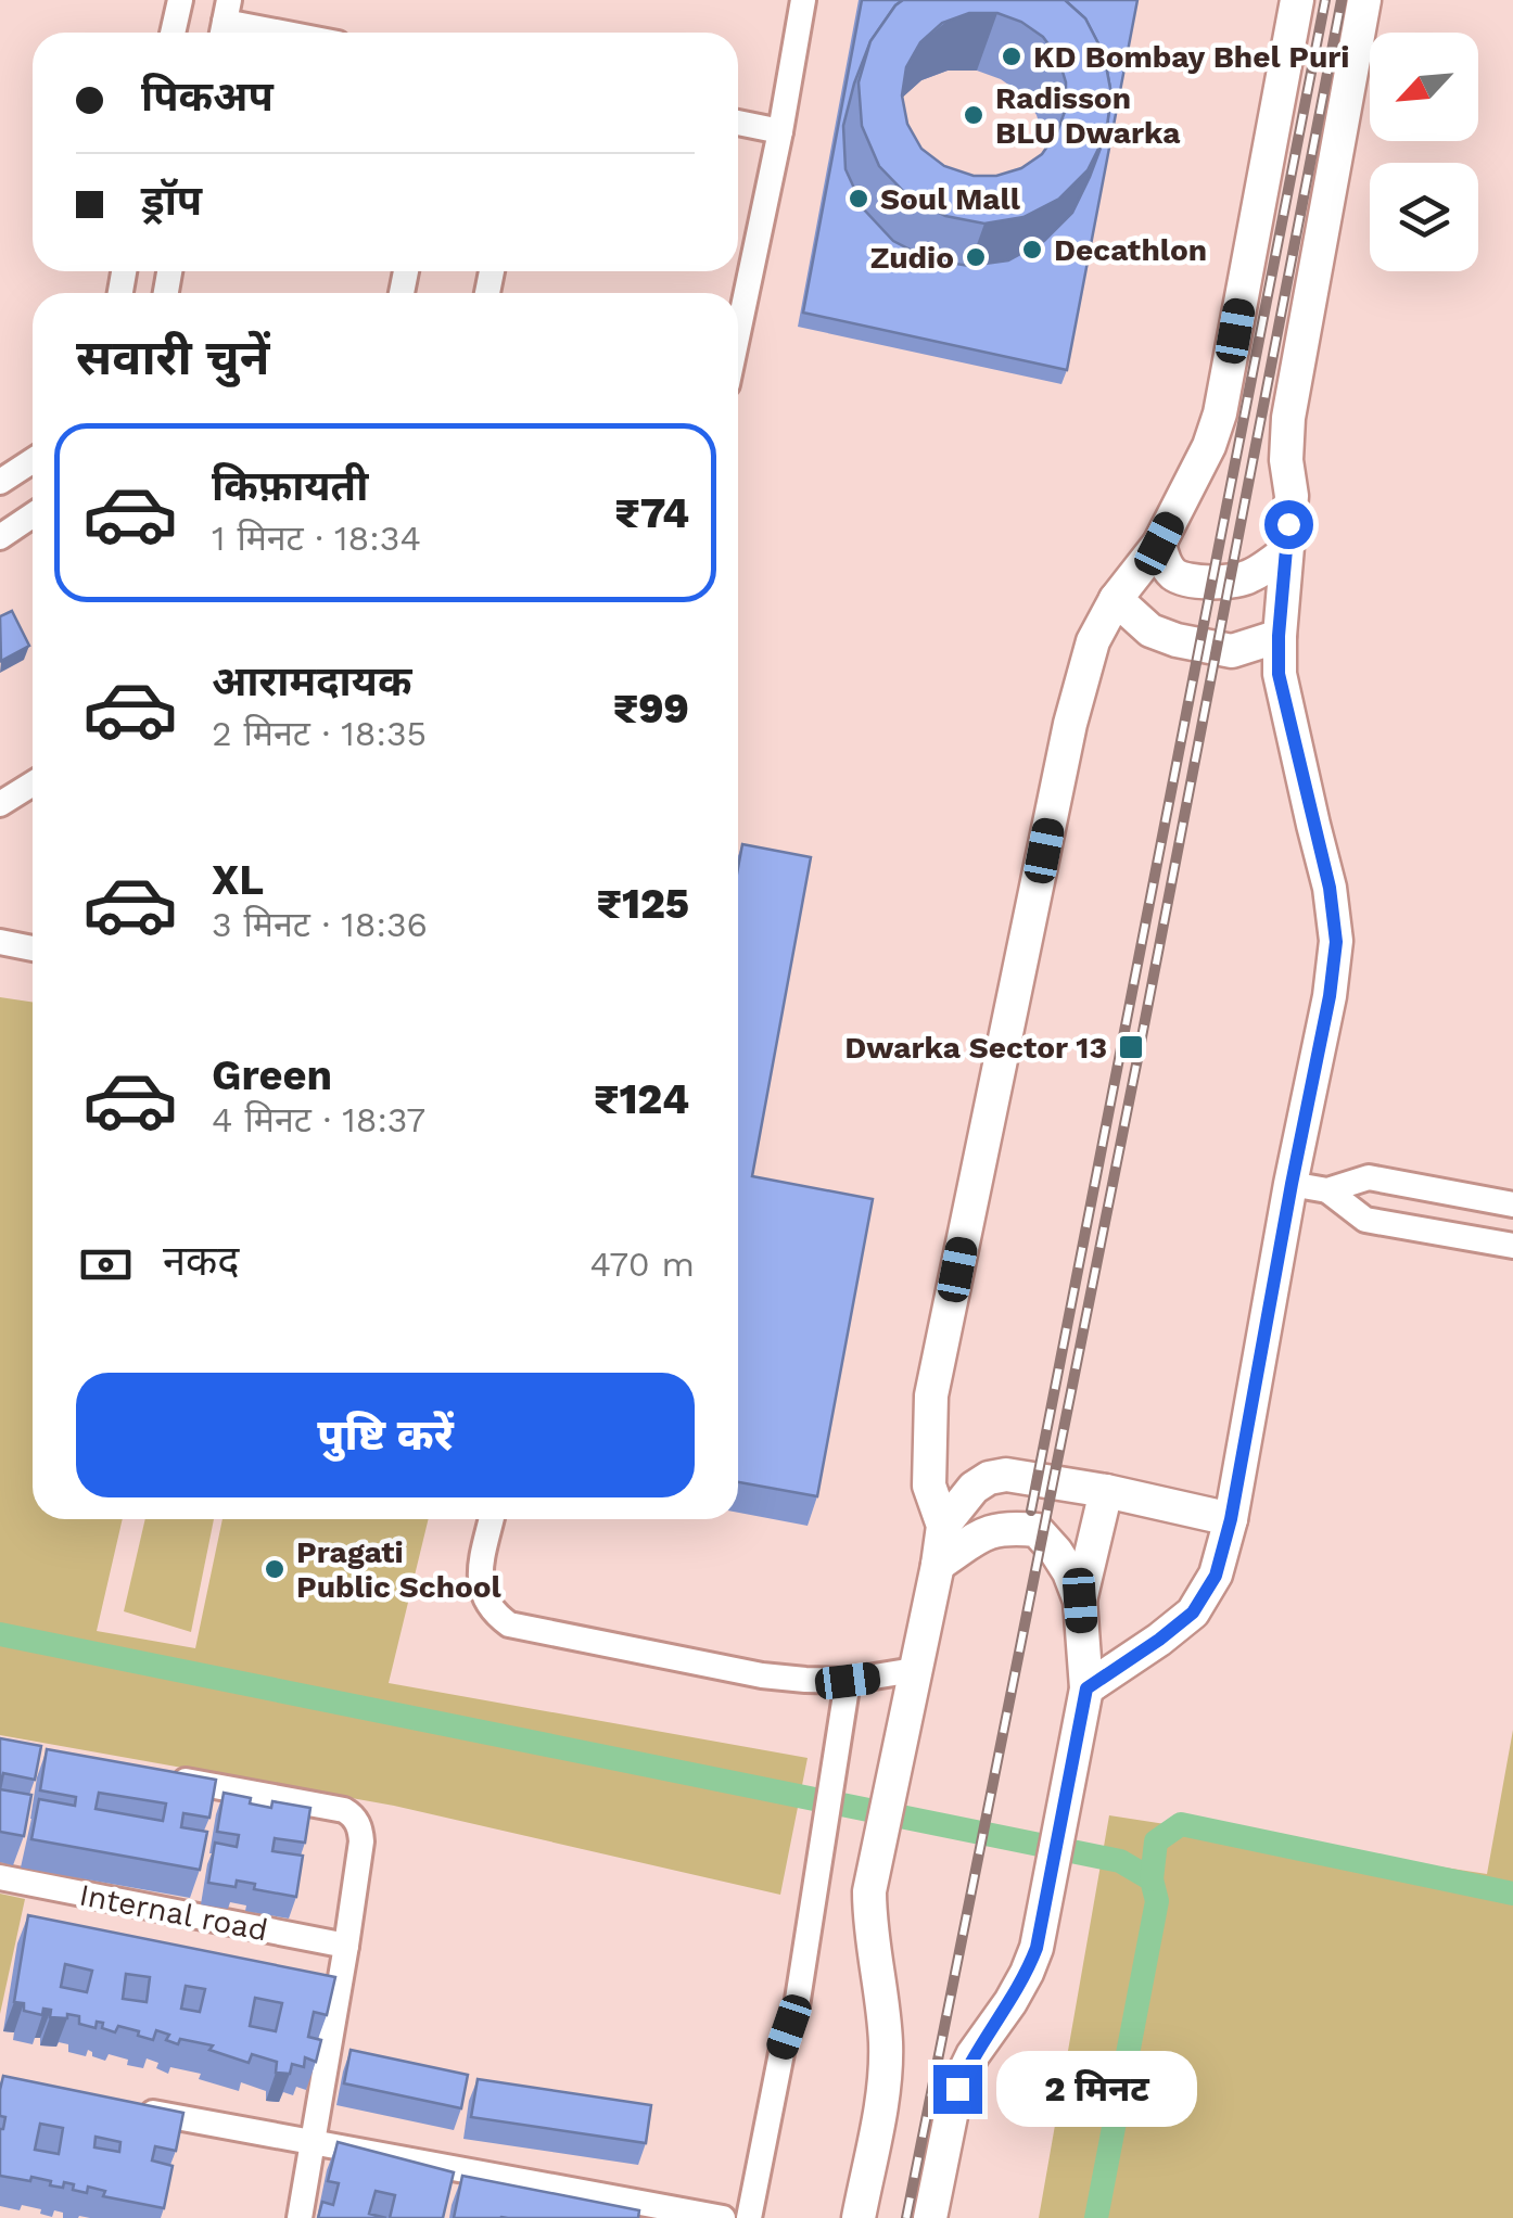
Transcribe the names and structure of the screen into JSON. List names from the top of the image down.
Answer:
{
  "streets": {
    "street": ["Internal road"]
  },
  "places": {
    "other": [
      "KD Bombay Bhel Puri",
      "Radisson BLU Dwarka",
      "Soul Mall",
      "Decathlon",
      "Zudio",
      "Pragati Public School"
    ],
    "transit": ["Dwarka Sector 13"]
  },
  "north": "bottom left",
  "page": {
    "banner": ["पिकअप", "ड्रॉप"],
    "heading": "सवारी चुनें",
    "list": [
      {
        "name": "किफ़ायती",
        "note": "1 मिनट · 18:34",
        "value": "₹74"
      },
      {
        "name": "आरामदायक",
        "note": "2 मिनट · 18:35",
        "value": "₹99"
      },
      {
        "name": "XL",
        "note": "3 मिनट · 18:36",
        "value": "₹125"
      },
      {
        "name": "Green",
        "note": "4 मिनट · 18:37",
        "value": "₹124"
      }
    ],
    "pay": ["नकद", "470 m"],
    "buttons": "पुष्टि करें",
    "bubble": "2 मिनट"
  }
}
